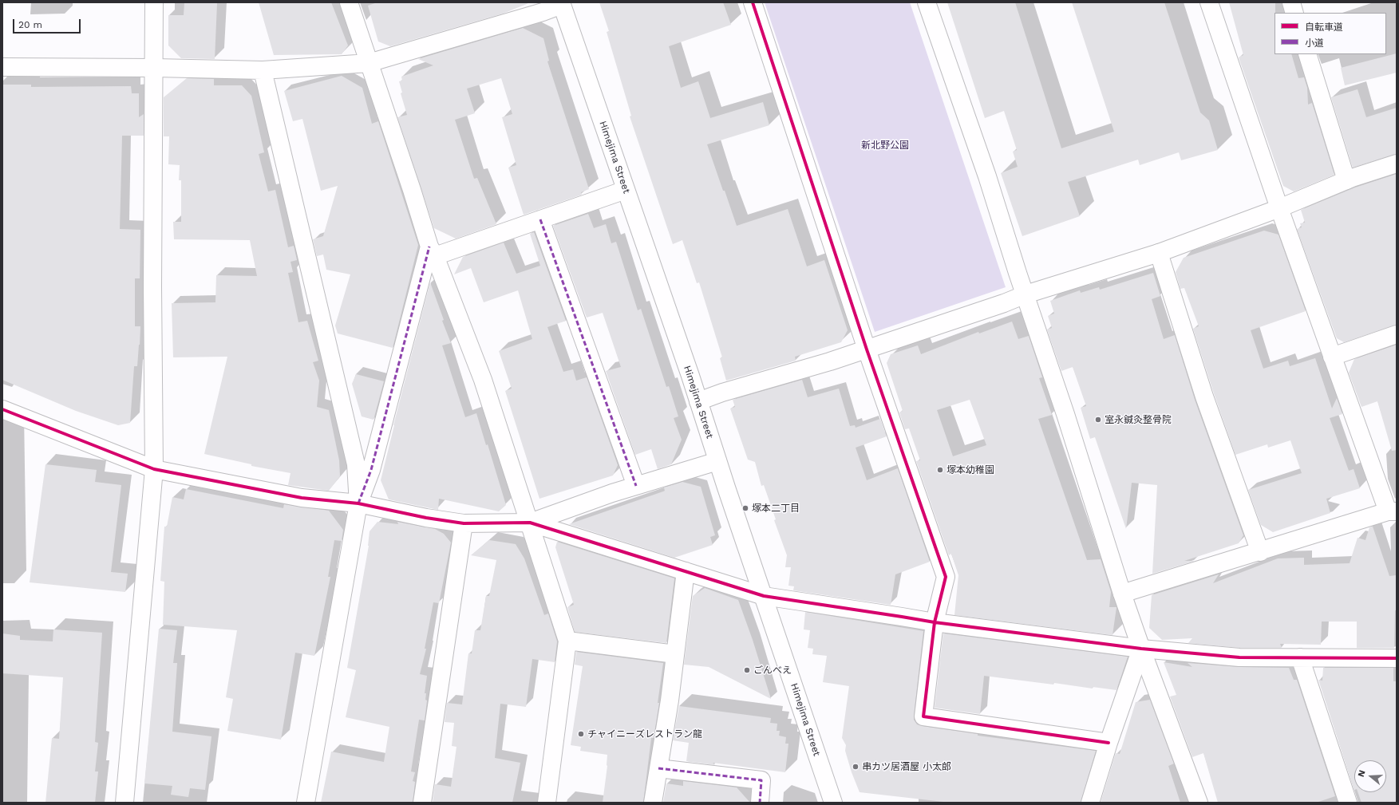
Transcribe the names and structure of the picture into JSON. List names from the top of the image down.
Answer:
{
  "streets": {
    "street": ["Himejima Street"]
  },
  "parks": ["新北野公園"],
  "places": [
    "室永鍼灸整骨院",
    "塚本幼稚園",
    "塚本二丁目",
    "ごんべえ",
    "チャイニーズレストラン龍",
    "串カツ居酒屋 小太郎"
  ],
  "legend": ["自転車道", "小道"],
  "scale_bar": "20 m",
  "north": "left"
}
